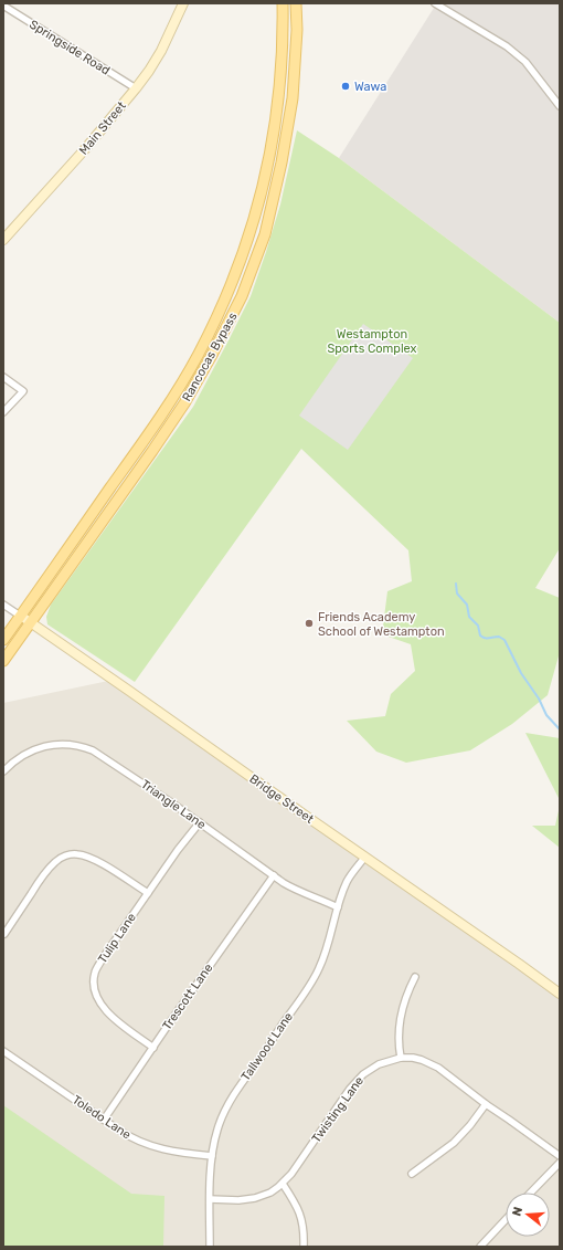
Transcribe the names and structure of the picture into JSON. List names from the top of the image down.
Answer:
{
  "streets": {
    "main road": ["Main Street", "Rancocas Bypass", "Bridge Street"],
    "street": [
      "Springside Road",
      "Triangle Lane",
      "Tulip Lane",
      "Trescott Lane",
      "Tallwood Lane",
      "Twisting Lane",
      "Toledo Lane"
    ]
  },
  "crossings": [
    ["Springside Road", "Main Street"],
    ["Rancocas Bypass", "Bridge Street"],
    ["Bridge Street", "Tallwood Lane"],
    ["Triangle Lane", "Tulip Lane"],
    ["Triangle Lane", "Trescott Lane"],
    ["Triangle Lane", "Tallwood Lane"],
    ["Tulip Lane", "Trescott Lane"],
    ["Trescott Lane", "Toledo Lane"],
    ["Tallwood Lane", "Twisting Lane"],
    ["Tallwood Lane", "Toledo Lane"]
  ],
  "parks": ["Westampton Sports Complex"],
  "places": ["Wawa", "Friends Academy School of Westampton"],
  "north": "left"
}
